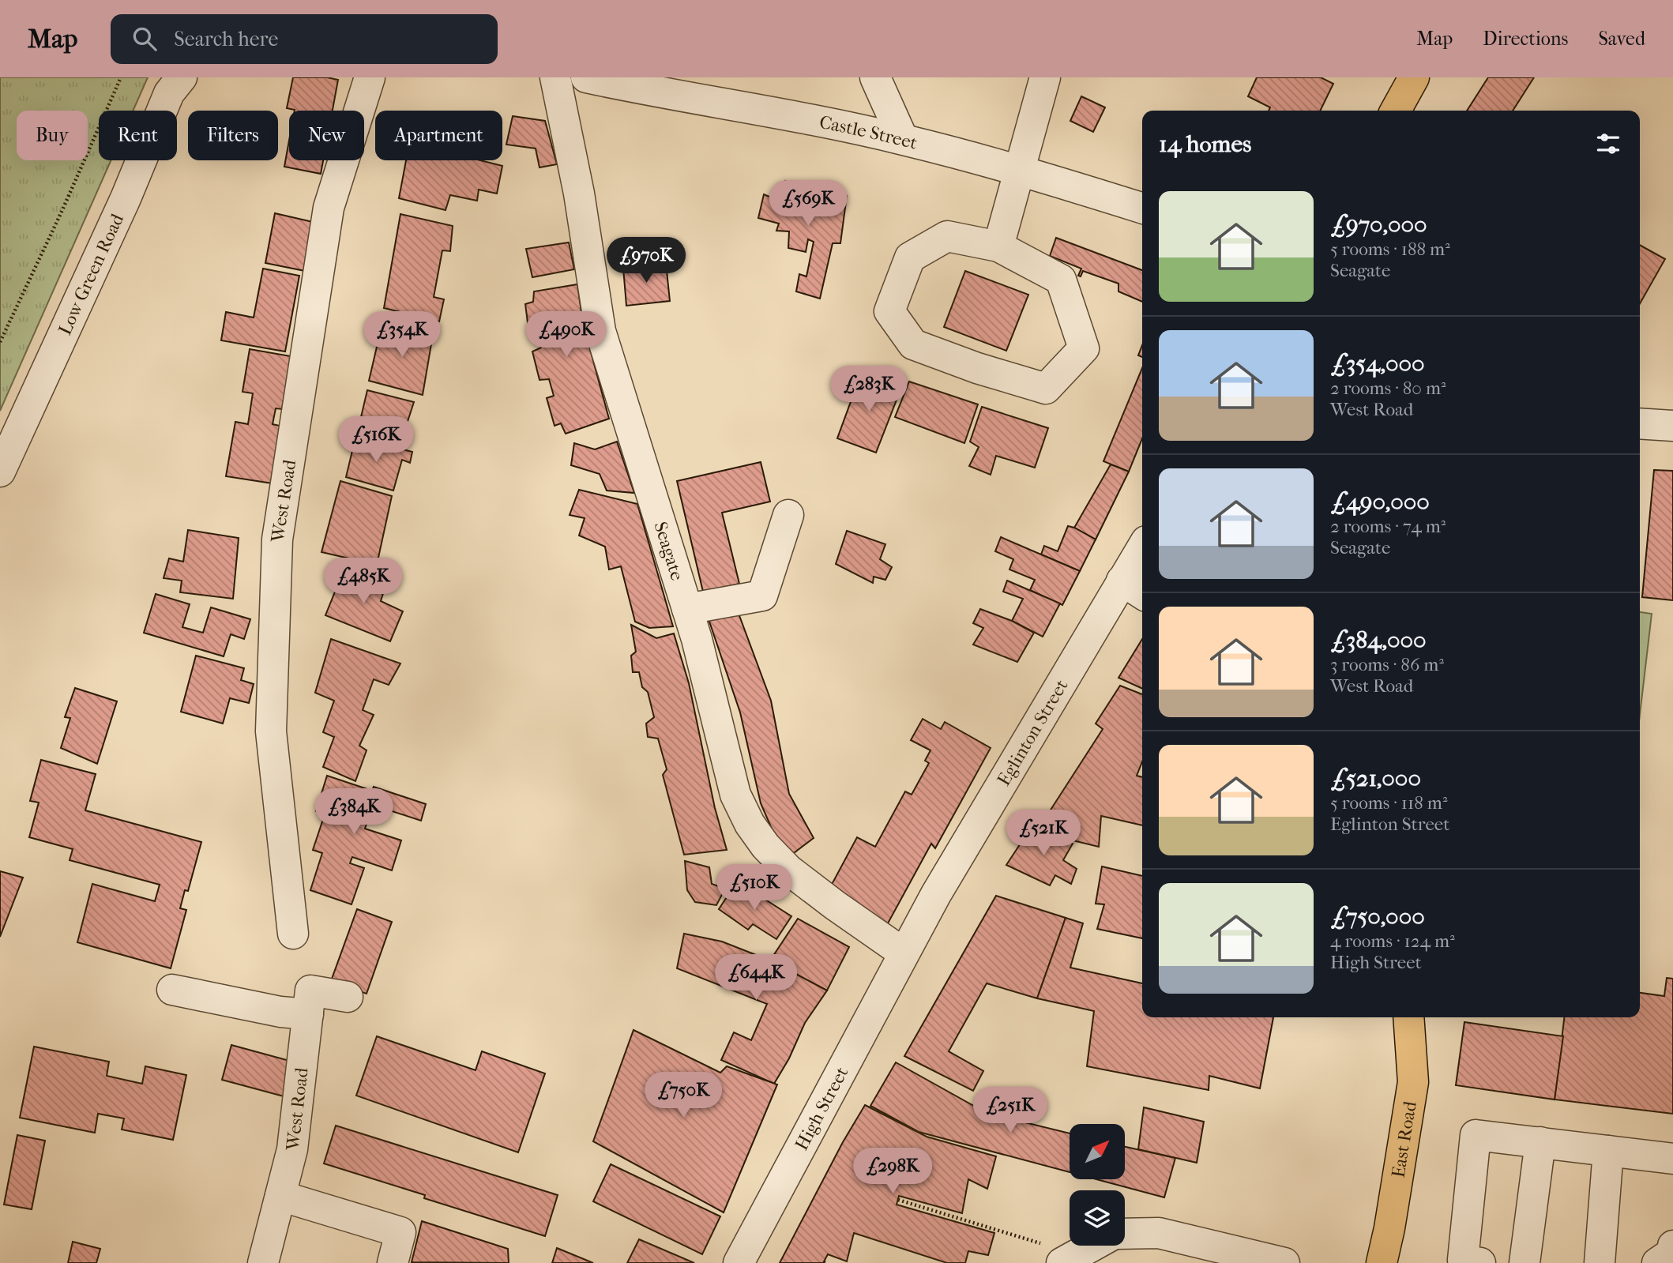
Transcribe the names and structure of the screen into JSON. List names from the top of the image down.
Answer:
{
  "streets": {
    "main road": ["East Road"],
    "street": [
      "Castle Street",
      "Low Green Road",
      "West Road",
      "Seagate",
      "Eglinton Street",
      "High Street"
    ]
  },
  "crossings": [
    ["Seagate", "Eglinton Street"],
    ["Seagate", "High Street"],
    ["Eglinton Street", "High Street"]
  ],
  "north": "top right",
  "page": {
    "header": "Map",
    "search": "Search here",
    "nav": ["Map", "Directions", "Saved"],
    "chip": [
      "Buy",
      "Rent",
      "Filters",
      "New",
      "Apartment"
    ],
    "heading": "14 homes",
    "list": [
      {
        "name": "£970,000",
        "note": "5 rooms · 188 m² · Seagate"
      },
      {
        "name": "£354,000",
        "note": "2 rooms · 80 m² · West Road"
      },
      {
        "name": "£490,000",
        "note": "2 rooms · 74 m² · Seagate"
      },
      {
        "name": "£384,000",
        "note": "3 rooms · 86 m² · West Road"
      },
      {
        "name": "£521,000",
        "note": "5 rooms · 118 m² · Eglinton Street"
      },
      {
        "name": "£750,000",
        "note": "4 rooms · 124 m² · High Street"
      }
    ],
    "price": [
      "£569K",
      "£970K",
      "£354K",
      "£490K",
      "£283K",
      "£516K",
      "£485K",
      "£384K",
      "£521K",
      "£510K",
      "£644K",
      "£750K",
      "£251K",
      "£298K"
    ]
  }
}
